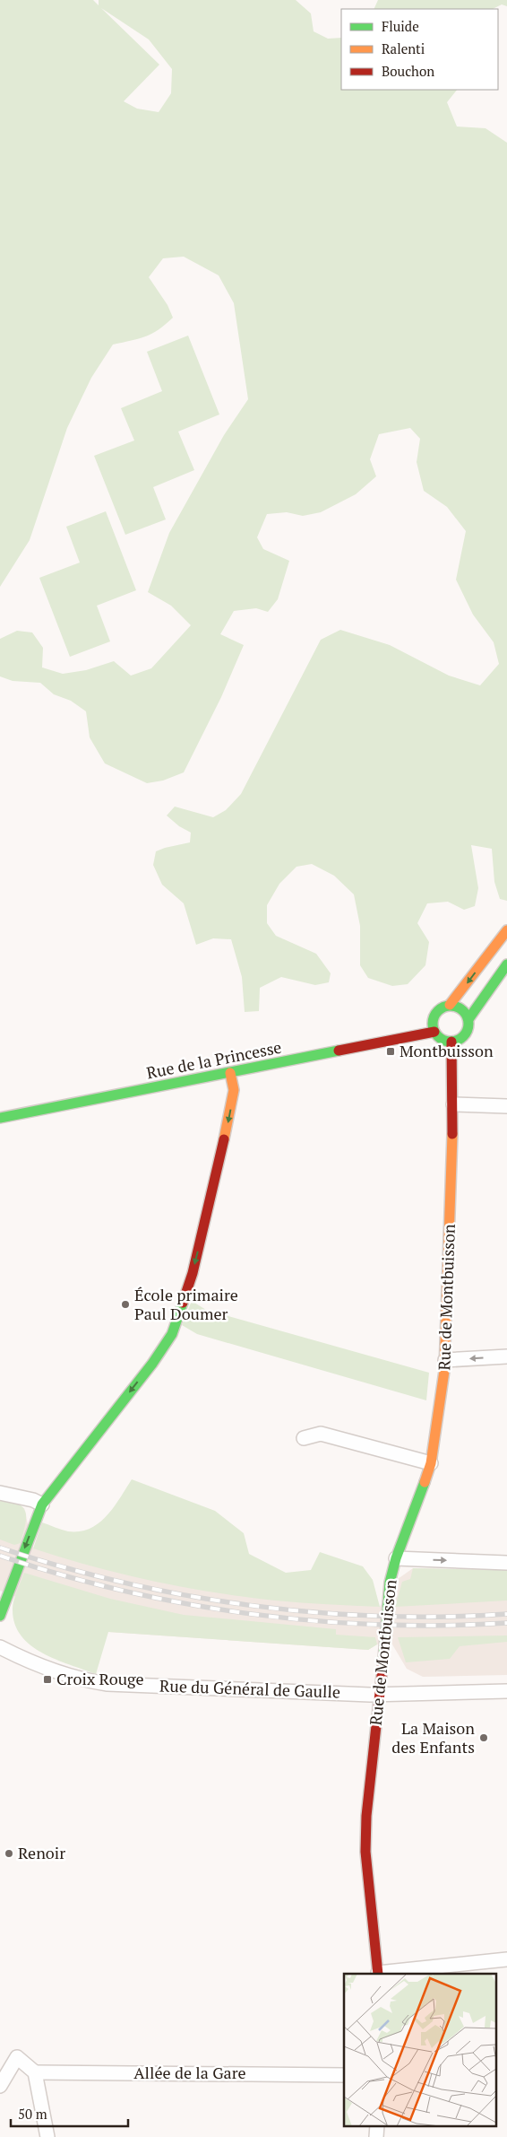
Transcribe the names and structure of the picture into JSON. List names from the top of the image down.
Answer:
{
  "streets": {
    "street": [
      "Rue de la Princesse",
      "Rue de Montbuisson",
      "Rue du Général de Gaulle",
      "Allée de la Gare"
    ]
  },
  "crossings": [
    ["Rue de la Princesse", "Rue de Montbuisson"],
    ["Rue de Montbuisson", "Rue du Général de Gaulle"]
  ],
  "places": {
    "transit": ["Montbuisson", "Croix Rouge"],
    "other": ["École primaire Paul Doumer", "La Maison des Enfants", "Renoir"]
  },
  "legend": ["Fluide", "Ralenti", "Bouchon"],
  "scale_bar": "50 m"
}
